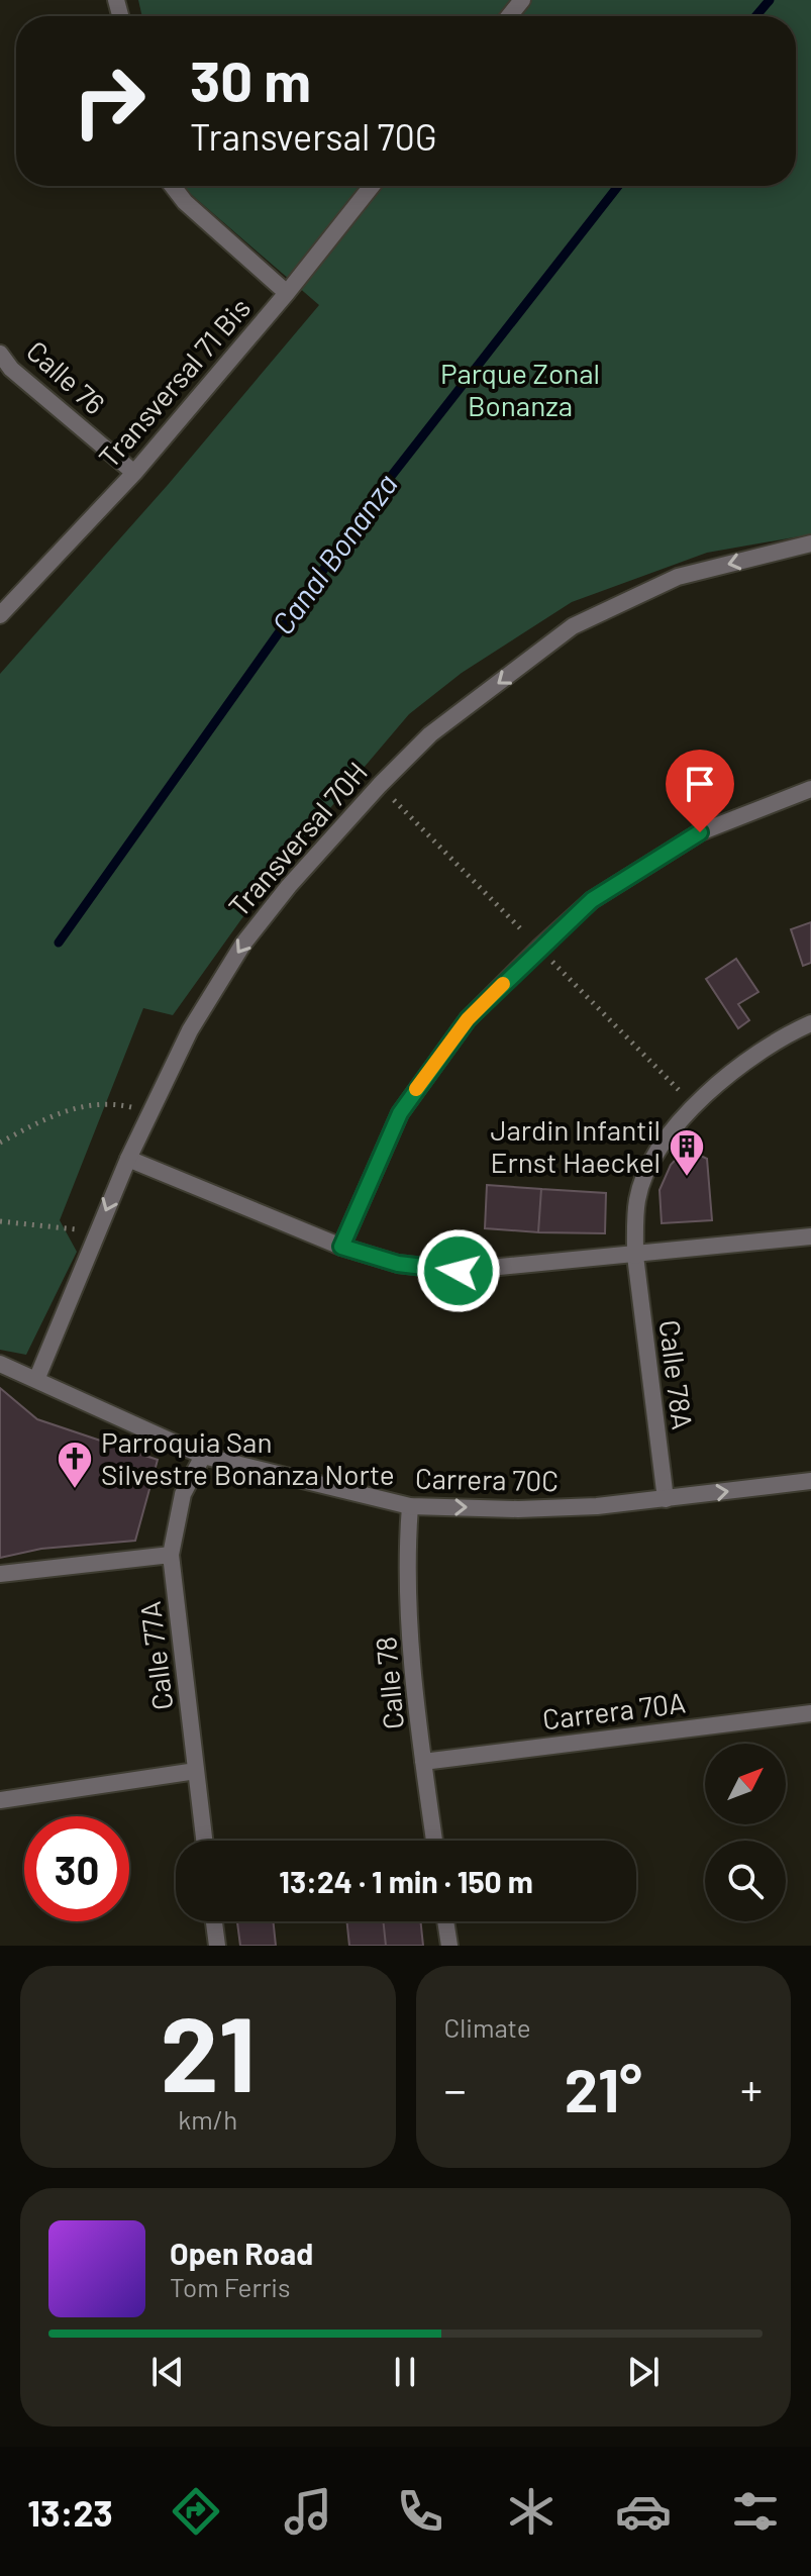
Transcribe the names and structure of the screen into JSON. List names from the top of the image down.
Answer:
{
  "streets": {
    "street": [
      "Calle 76",
      "Transversal 71 Bis",
      "Transversal 70H",
      "Calle 78A",
      "Carrera 70C",
      "Calle 77A",
      "Calle 78",
      "Carrera 70A"
    ]
  },
  "crossings": [
    ["Calle 76", "Transversal 71 Bis"],
    ["Transversal 70H", "Carrera 70C"],
    ["Calle 78A", "Carrera 70C"],
    ["Carrera 70C", "Calle 77A"],
    ["Carrera 70C", "Calle 78"],
    ["Calle 78", "Carrera 70A"]
  ],
  "one_way": ["Transversal 70H", "Carrera 70C"],
  "water": ["Canal Bonanza"],
  "parks": ["Parque Zonal Bonanza"],
  "places": {
    "building": ["Jardin Infantil Ernst Haeckel"],
    "church": ["Parroquia San Silvestre Bonanza Norte"]
  },
  "north": "top right",
  "page": {
    "turn": ["30 m", "Transversal 70G"],
    "limit": "30",
    "trip": "13:24 · 1 min · 150 m",
    "tile": [
      ["21", "km/h"],
      "Climate"
    ],
    "heat": ["−", "21°", "+"],
    "song": ["Open Road", "Tom Ferris"],
    "tabs": "13:23"
  }
}
